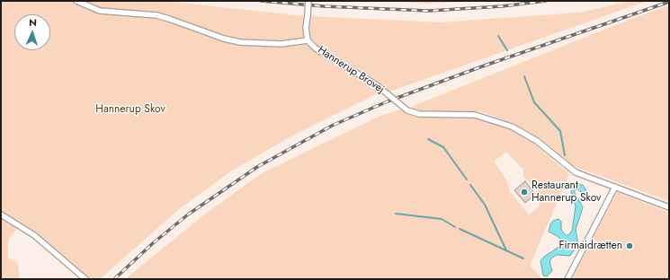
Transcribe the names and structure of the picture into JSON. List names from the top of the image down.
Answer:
{
  "streets": {
    "street": ["Hannerup Brovej"]
  },
  "parks": ["Hannerup Skov"],
  "places": ["Restaurant Hannerup Skov", "Firmaidrætten"],
  "north": "top"
}
